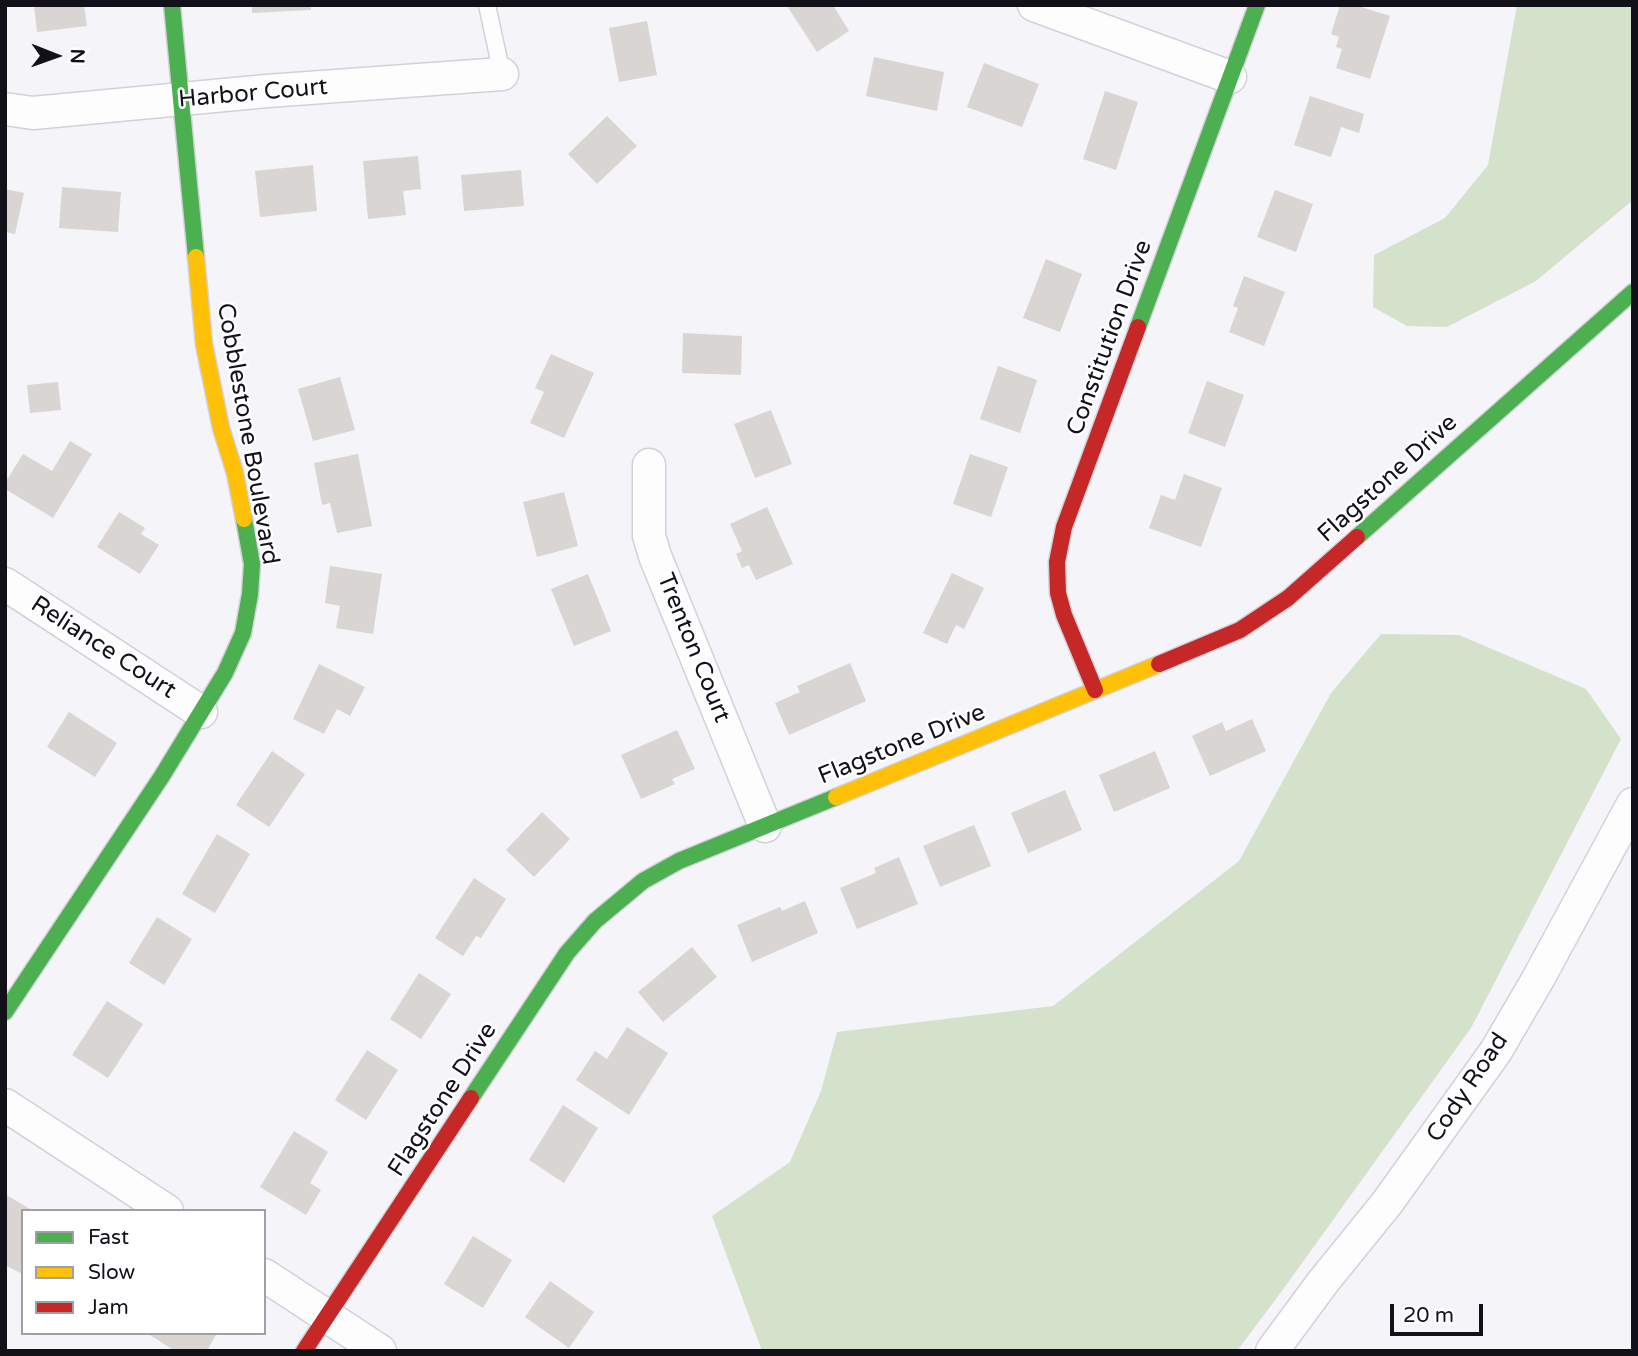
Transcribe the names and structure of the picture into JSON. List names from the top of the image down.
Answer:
{
  "streets": {
    "street": [
      "Harbor Court",
      "Constitution Drive",
      "Cobblestone Boulevard",
      "Flagstone Drive",
      "Reliance Court",
      "Trenton Court",
      "Cody Road"
    ]
  },
  "crossings": [
    ["Harbor Court", "Cobblestone Boulevard"],
    ["Constitution Drive", "Flagstone Drive"],
    ["Cobblestone Boulevard", "Reliance Court"],
    ["Flagstone Drive", "Trenton Court"]
  ],
  "legend": ["Fast", "Slow", "Jam"],
  "scale_bar": "20 m",
  "north": "right"
}
